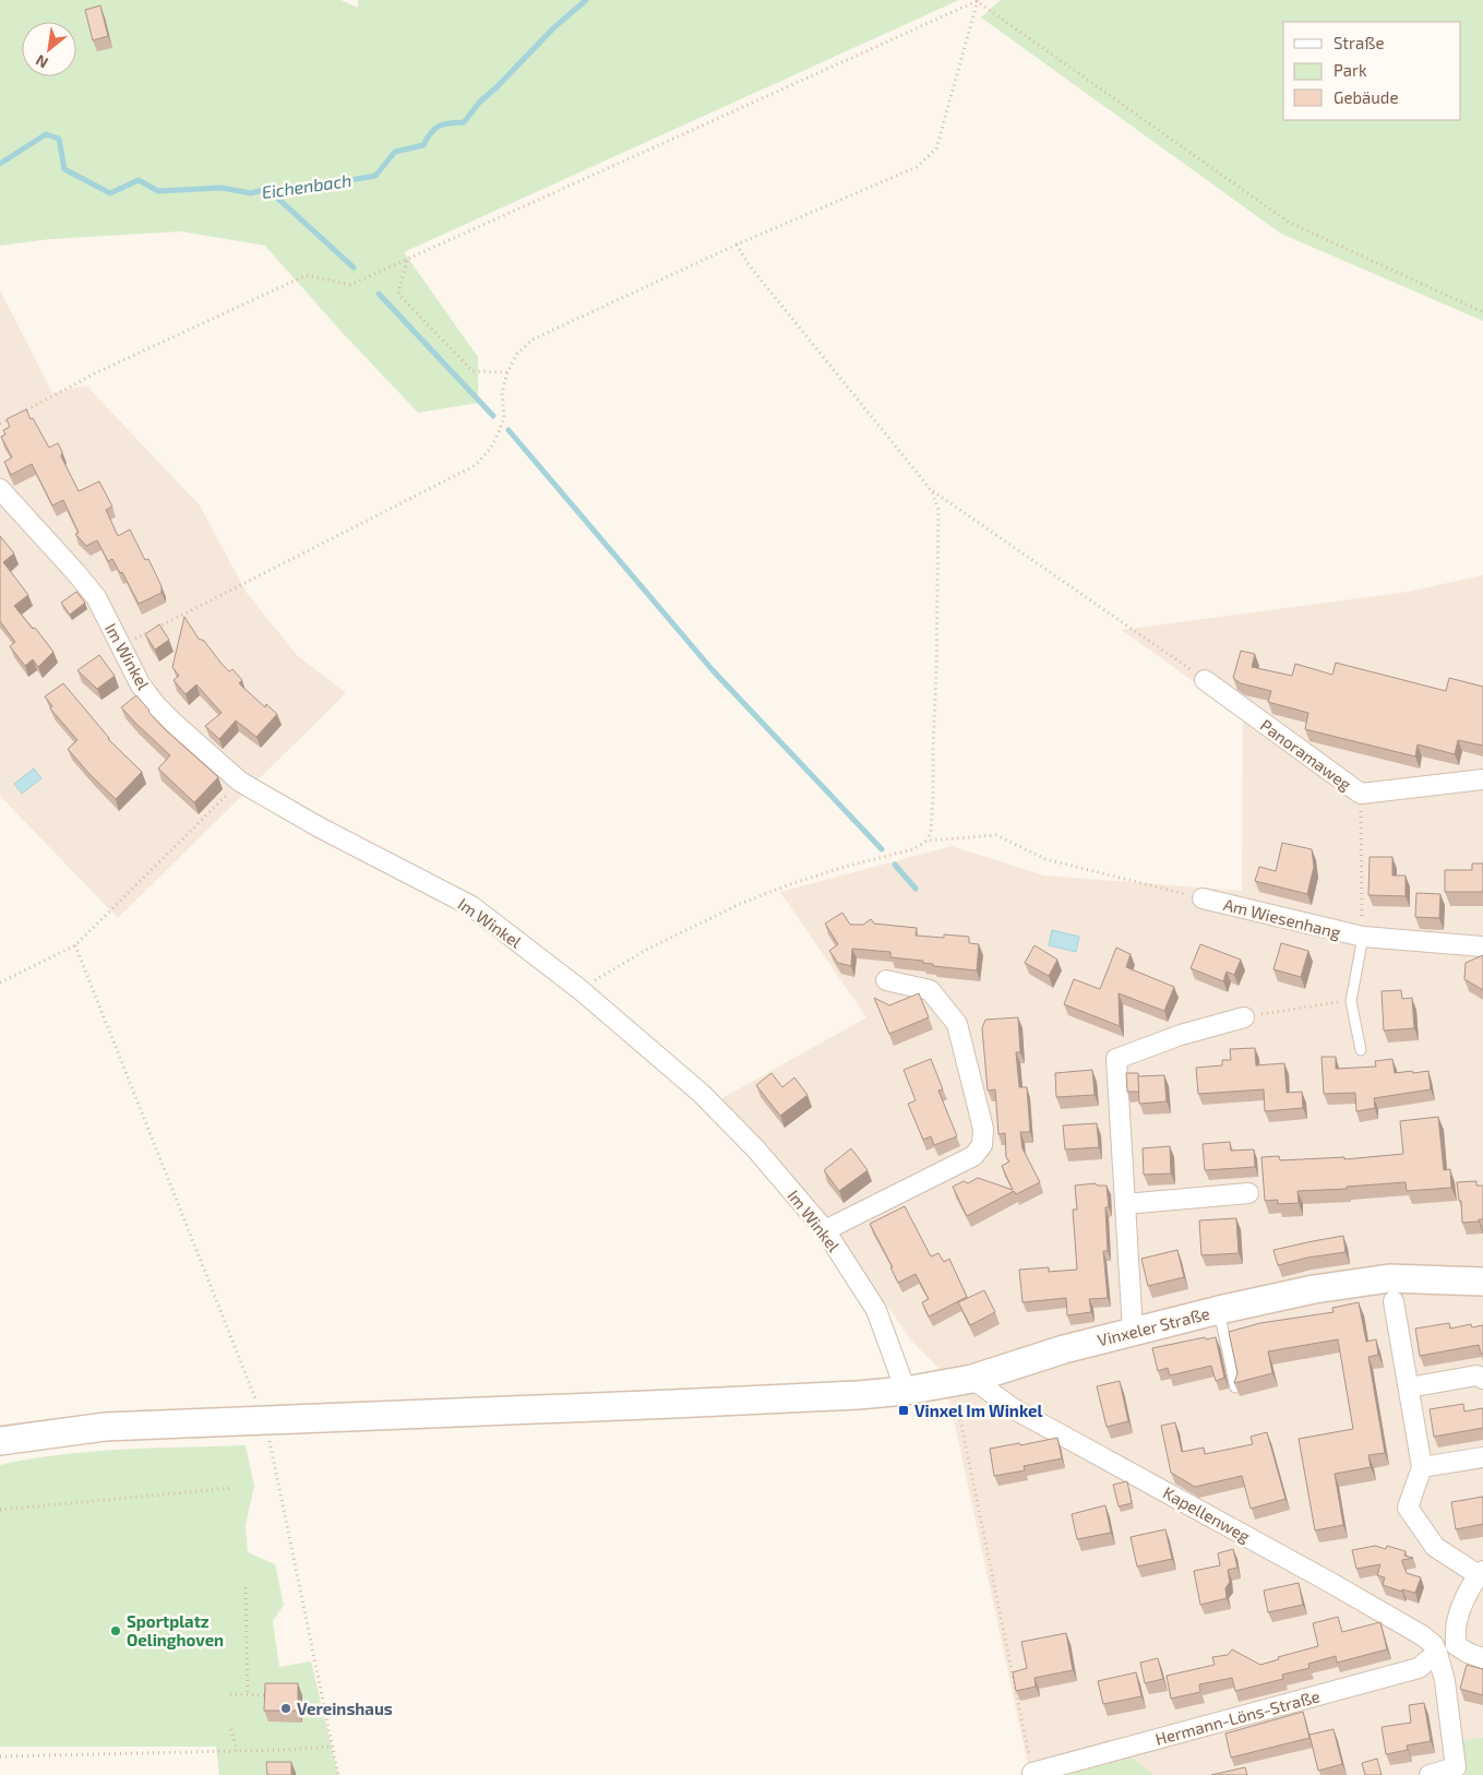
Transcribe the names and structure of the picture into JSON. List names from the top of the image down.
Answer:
{
  "streets": {
    "main road": ["Vinxeler Straße"],
    "street": [
      "Im Winkel",
      "Panoramaweg",
      "Am Wiesenhang",
      "Kapellenweg",
      "Hermann-Löns-Straße"
    ]
  },
  "crossings": [
    ["Im Winkel", "Vinxeler Straße"],
    ["Vinxeler Straße", "Kapellenweg"],
    ["Kapellenweg", "Hermann-Löns-Straße"]
  ],
  "water": ["Eichenbach"],
  "places": {
    "transit": ["Vinxel Im Winkel"],
    "other": ["Sportplatz Oelinghoven", "Vereinshaus"]
  },
  "legend": ["Straße", "Park", "Gebäude"],
  "north": "bottom left"
}
